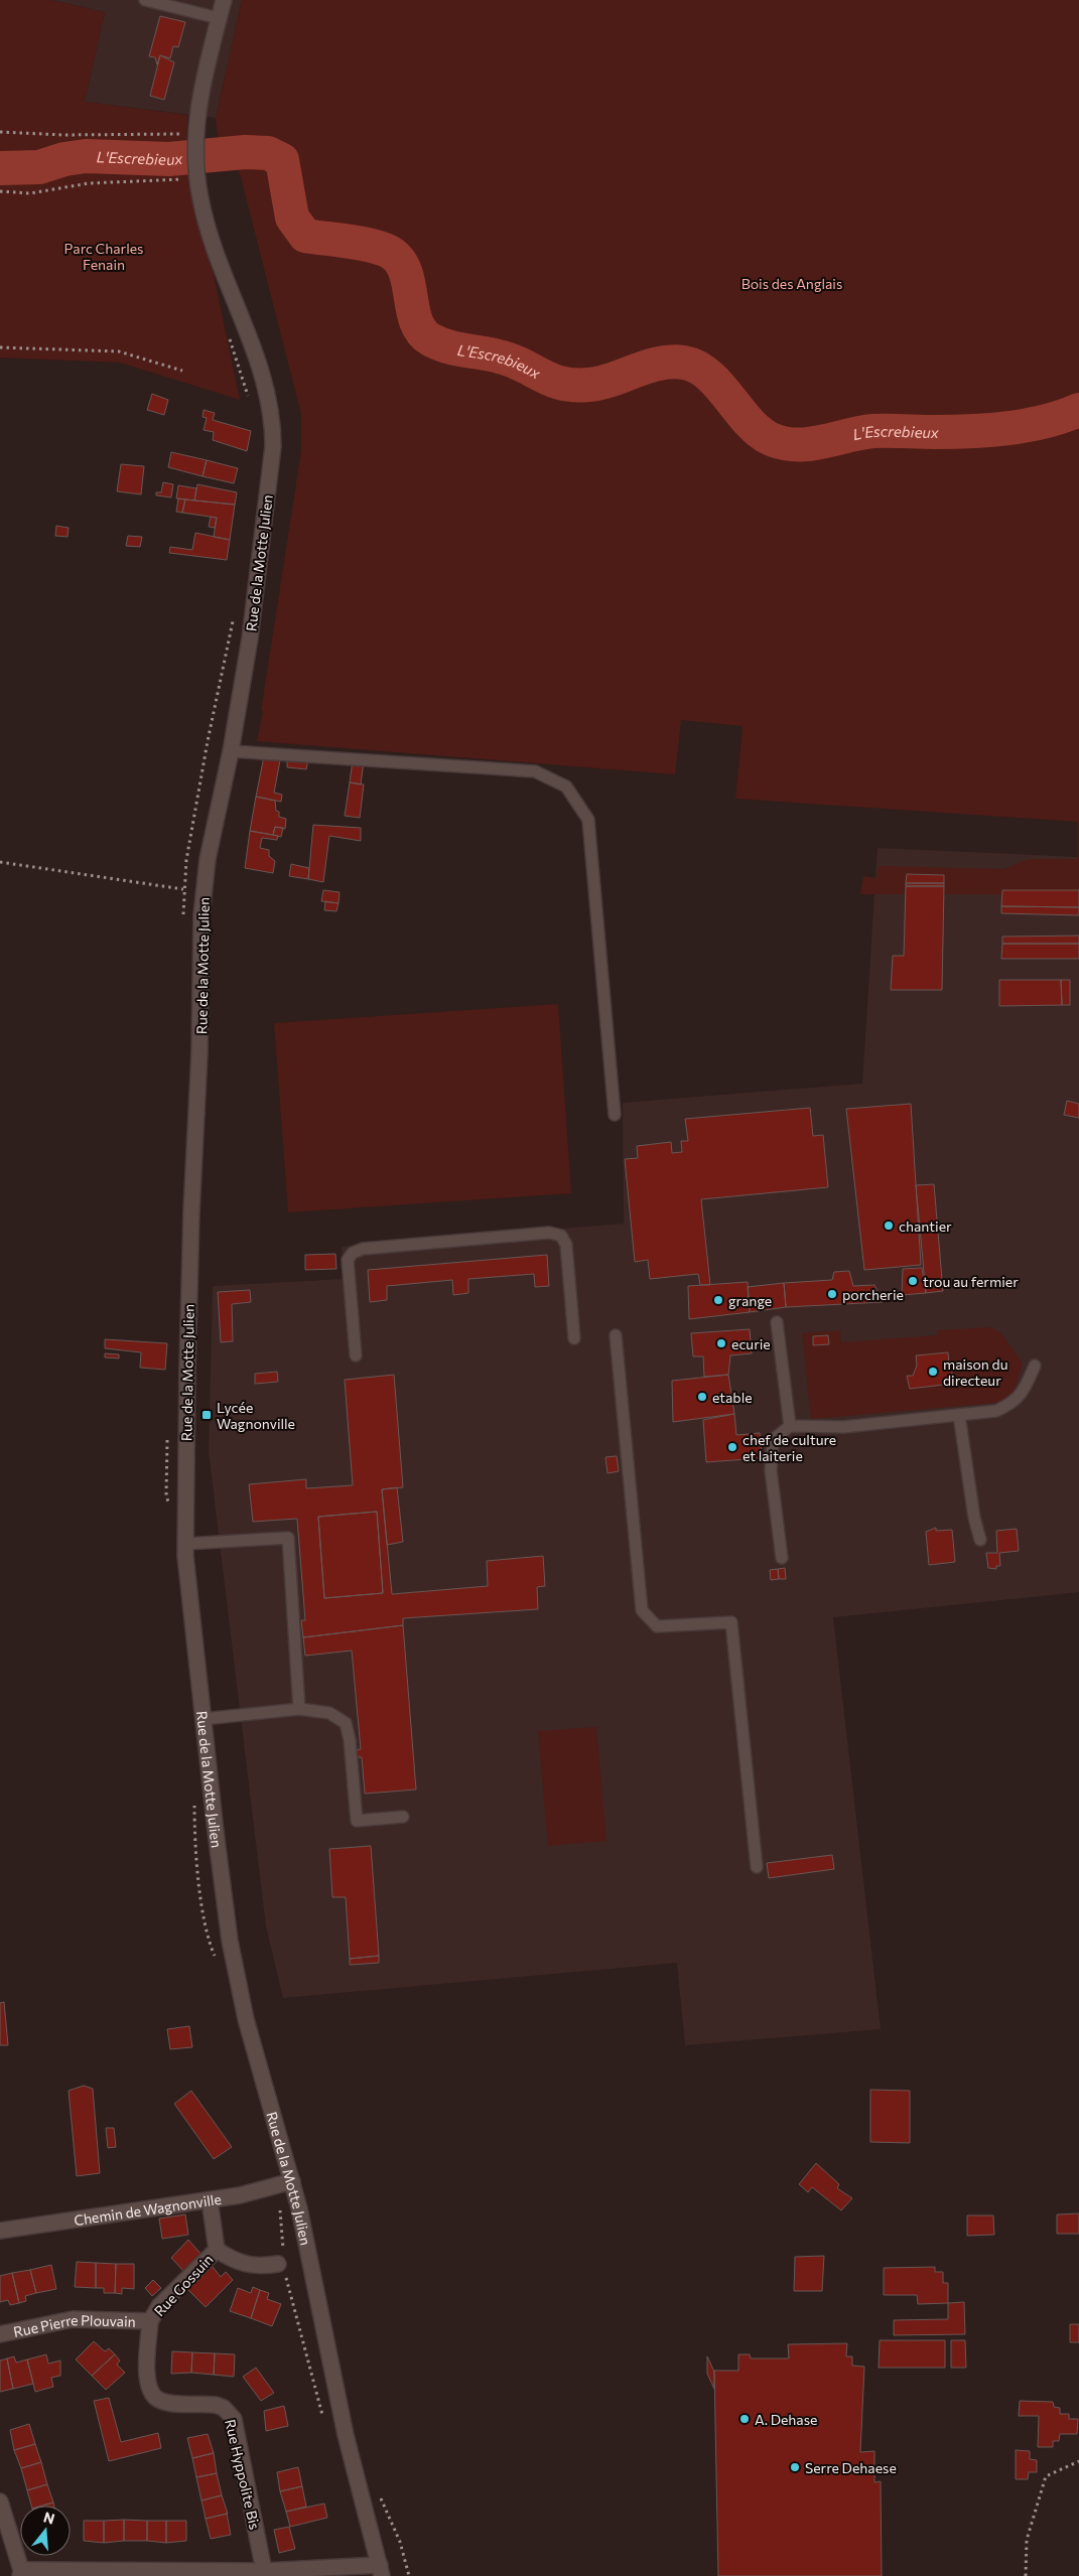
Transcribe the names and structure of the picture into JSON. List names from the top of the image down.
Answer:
{
  "streets": {
    "street": [
      "Rue de la Motte Julien",
      "Chemin de Wagnonville",
      "Rue Gossuin",
      "Rue Pierre Plouvain",
      "Rue Hyppolite Bis"
    ]
  },
  "crossings": [
    ["Rue de la Motte Julien", "Chemin de Wagnonville"],
    ["Chemin de Wagnonville", "Rue Gossuin"],
    ["Rue Gossuin", "Rue Pierre Plouvain"],
    ["Rue Gossuin", "Rue Hyppolite Bis"],
    ["Rue Pierre Plouvain", "Rue Hyppolite Bis"]
  ],
  "water": ["L'Escrebieux"],
  "parks": ["Parc Charles Fenain", "Bois des Anglais"],
  "places": {
    "other": [
      "chantier",
      "trou au fermier",
      "porcherie",
      "grange",
      "ecurie",
      "maison du directeur",
      "etable",
      "chef de culture et laiterie",
      "A. Dehase",
      "Serre Dehaese"
    ],
    "transit": ["Lycée Wagnonville"]
  },
  "north": "top"
}
